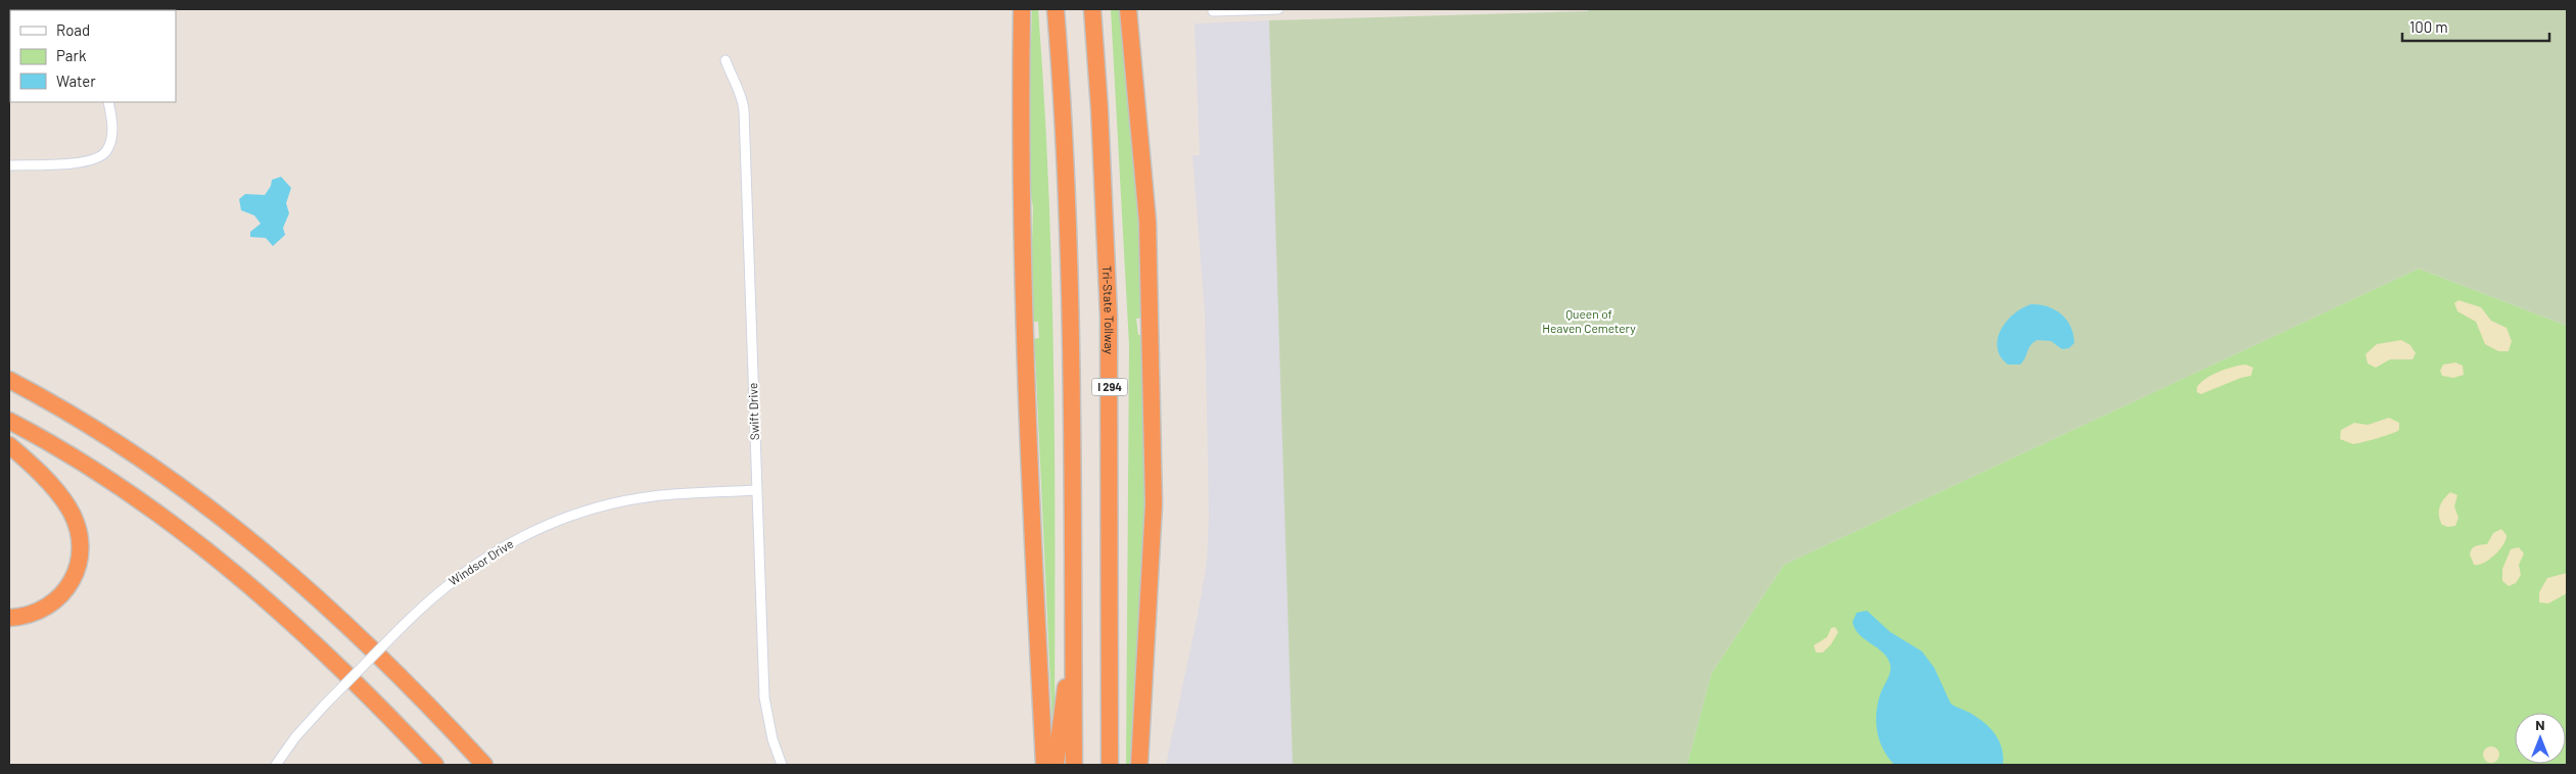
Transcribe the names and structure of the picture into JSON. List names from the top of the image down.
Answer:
{
  "streets": {
    "highway": ["Tri-State Tollway", "I 294"],
    "street": ["Swift Drive", "Windsor Drive"]
  },
  "crossings": [
    ["Swift Drive", "Windsor Drive"]
  ],
  "parks": ["Queen of Heaven Cemetery"],
  "legend": ["Road", "Park", "Water"],
  "scale_bar": "100 m",
  "north": "top"
}
